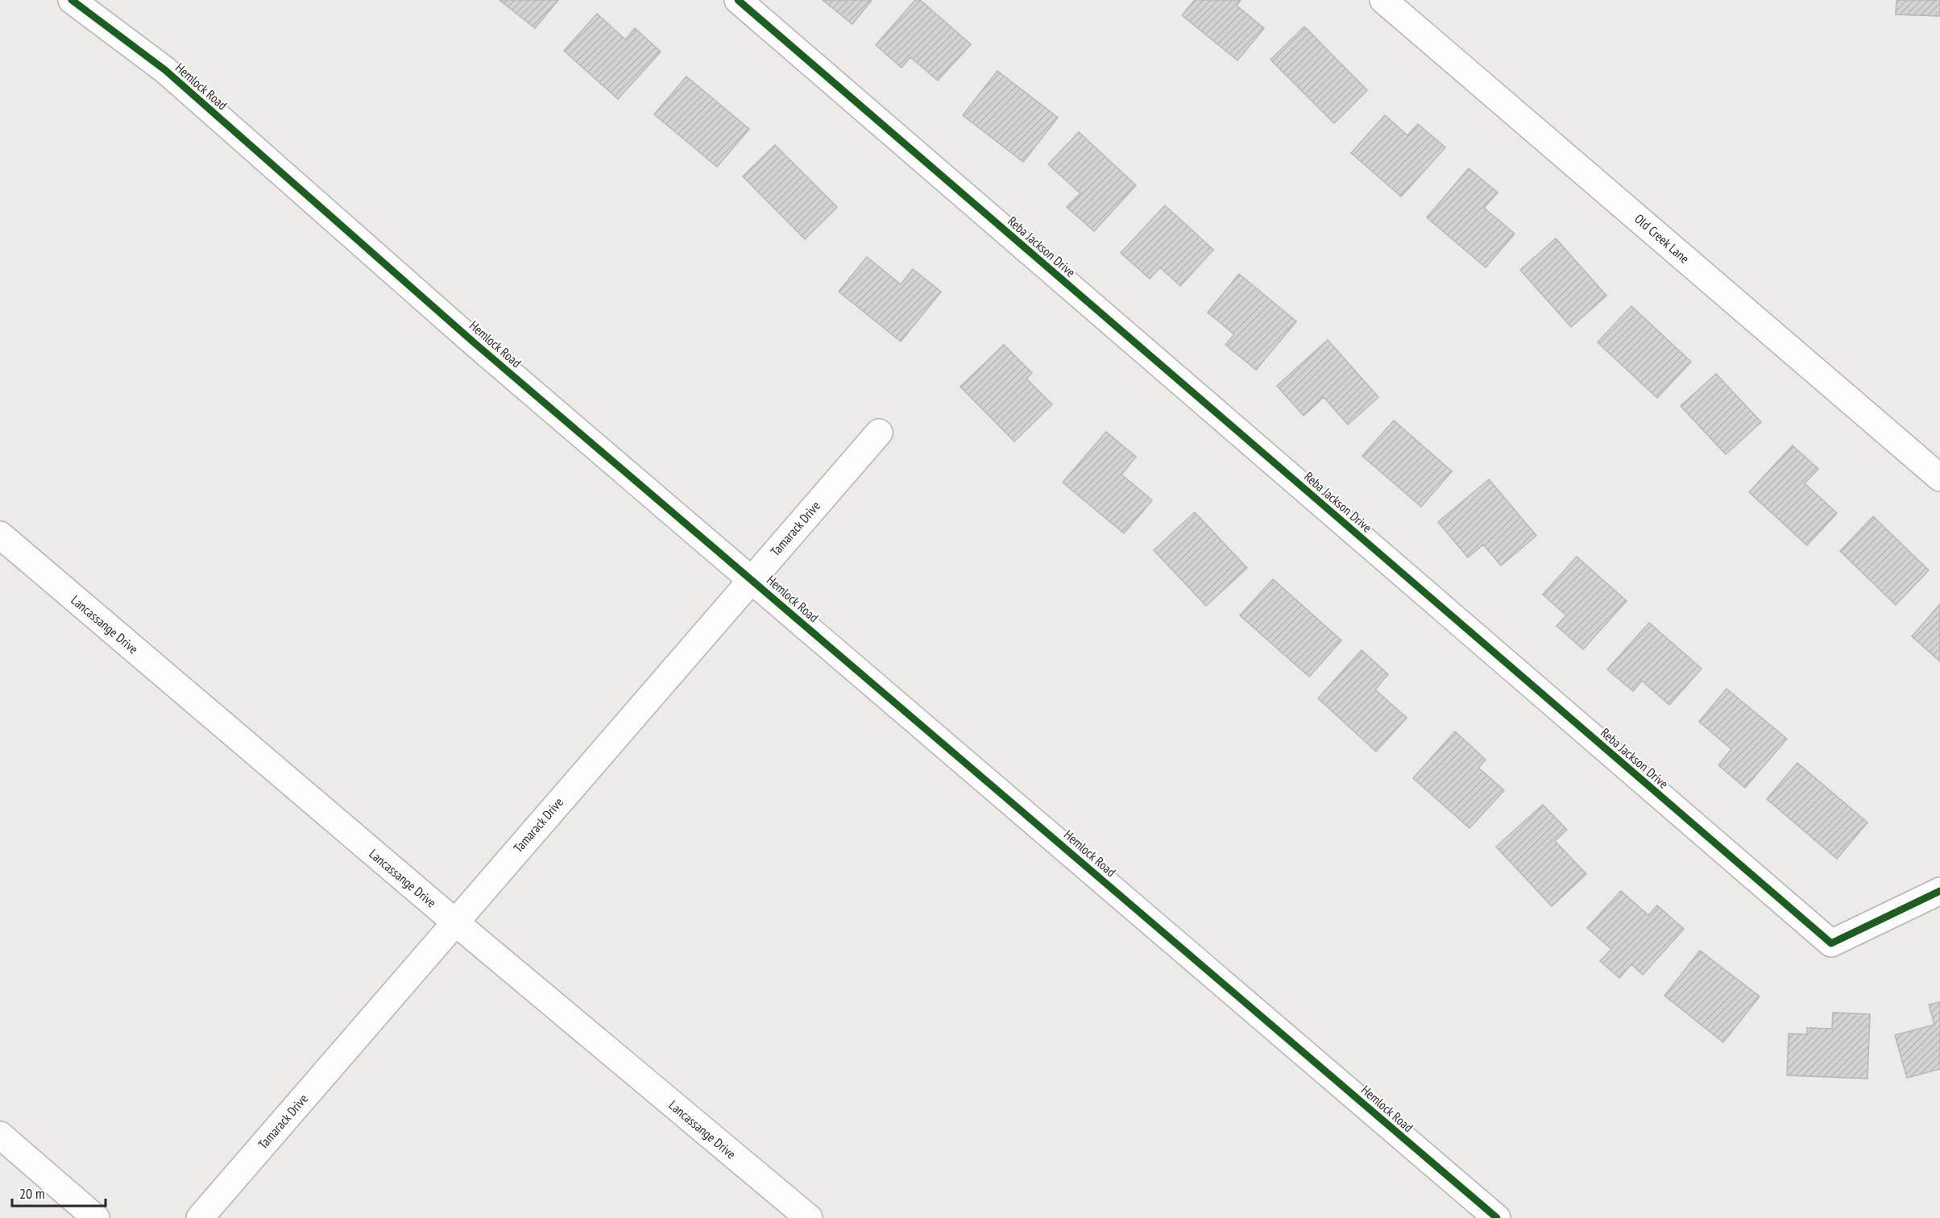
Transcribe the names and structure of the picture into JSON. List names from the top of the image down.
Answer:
{
  "streets": {
    "street": [
      "Hemlock Road",
      "Old Creek Lane",
      "Reba Jackson Drive",
      "Tamarack Drive",
      "Lancassange Drive"
    ]
  },
  "crossings": [
    ["Hemlock Road", "Tamarack Drive"],
    ["Tamarack Drive", "Lancassange Drive"]
  ],
  "scale_bar": "20 m"
}
